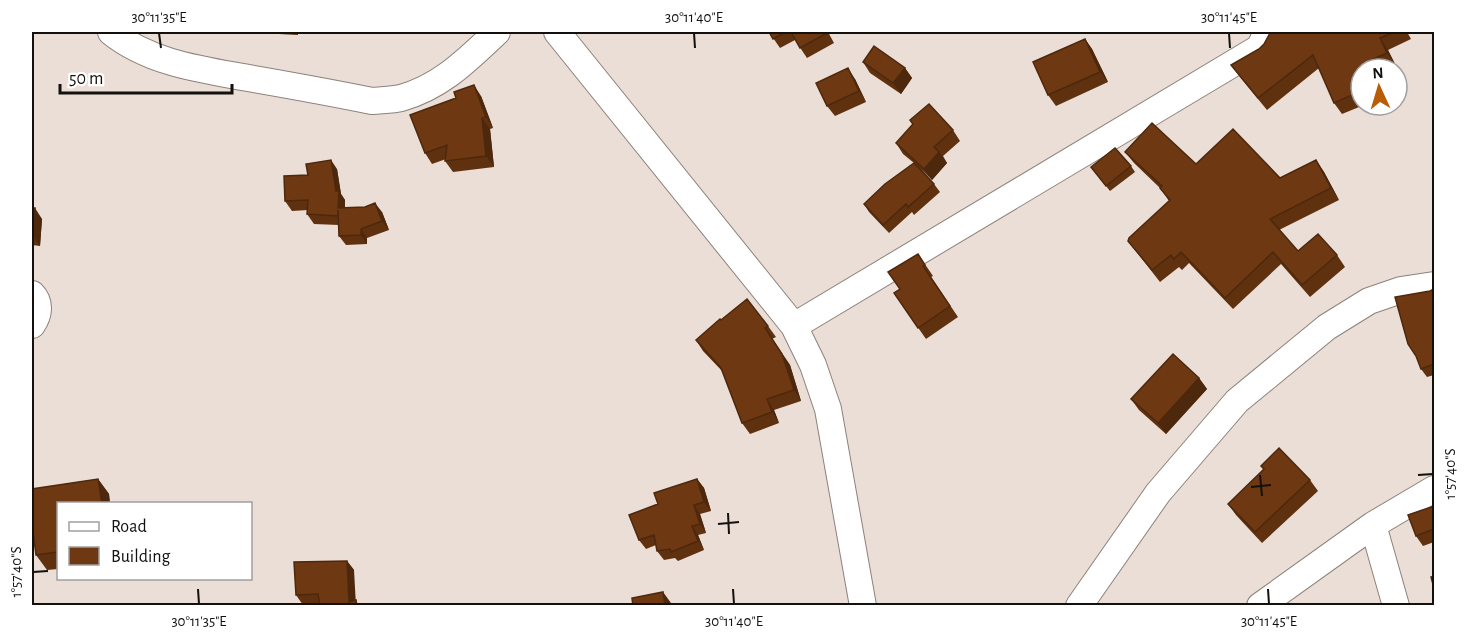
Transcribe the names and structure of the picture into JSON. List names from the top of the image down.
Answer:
{
  "legend": ["Road", "Building"],
  "scale_bar": "50 m",
  "north": "top",
  "coordinates": [
    "30°11'35\"E",
    "30°11'40\"E",
    "30°11'45\"E",
    "1°57'40\"S"
  ]
}
